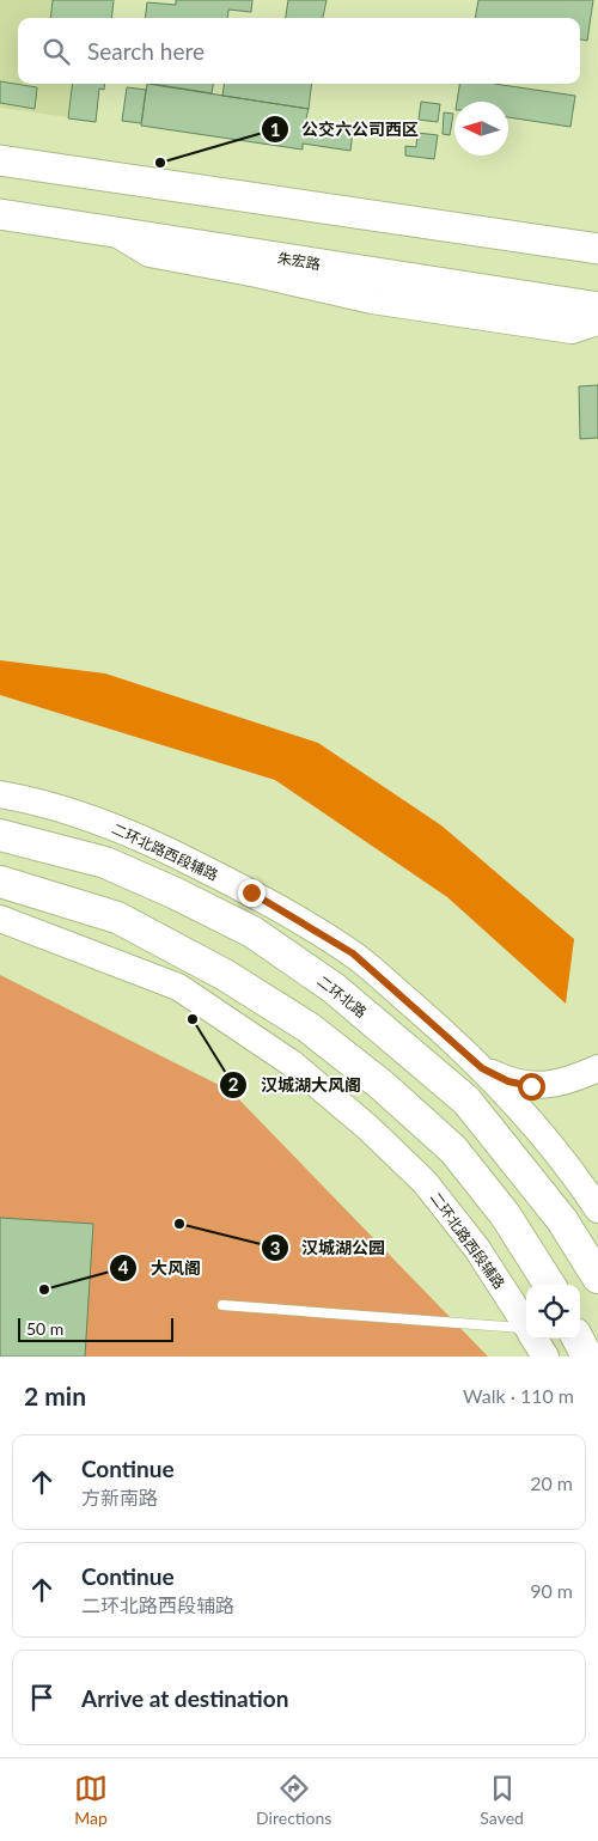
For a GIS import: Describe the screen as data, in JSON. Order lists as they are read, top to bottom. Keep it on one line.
{"streets":{"highway":["二环北路"],"main road":["朱宏路","二环北路西段辅路"]},"places":["公交六公司西区","汉城湖大风阁","汉城湖公园","大风阁"],"scale_bar":"50 m","north":"left","page":{"search":"Search here","scale":"50 m","heading":["2 min","Walk · 110 m"],"list":[["Continue","方新南路","20 m"],["Continue","二环北路西段辅路","90 m"],"Arrive at destination"],"nav":["Map","Directions","Saved"]}}
